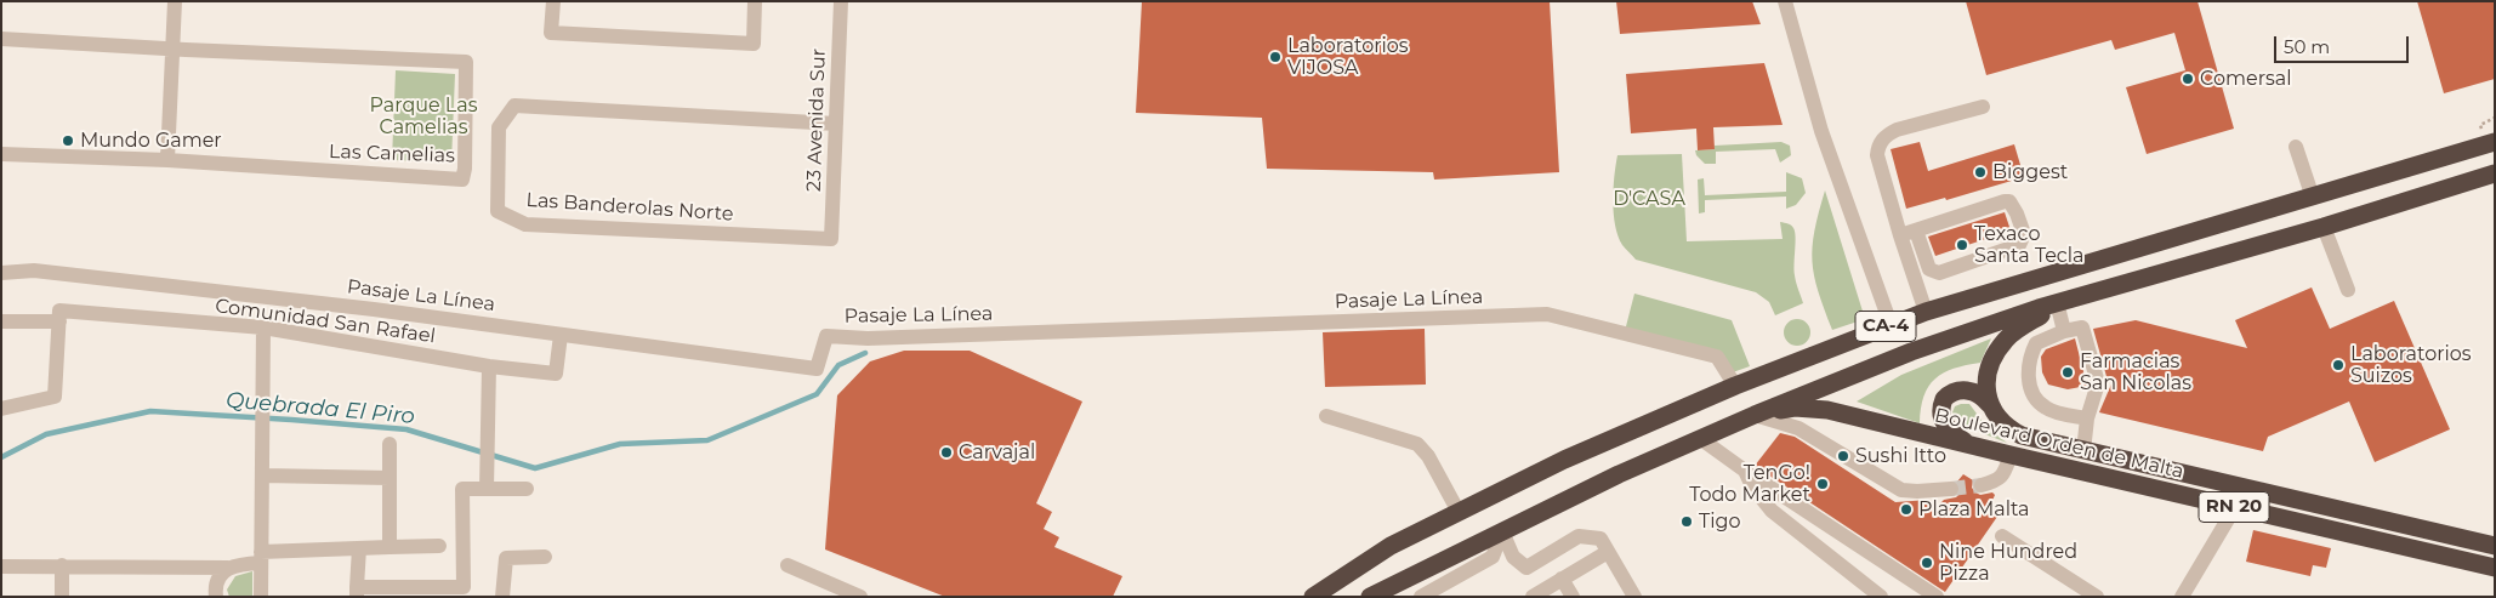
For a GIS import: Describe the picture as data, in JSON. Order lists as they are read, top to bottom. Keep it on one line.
{"streets":{"highway":["CA-4","Boulevard Orden de Malta","RN 20"],"street":["23 Avenida Sur","Las Camelias","Las Banderolas Norte","Pasaje La Línea","Comunidad San Rafael"]},"crossings":[["23 Avenida Sur","Las Banderolas Norte"],["Pasaje La Línea","Comunidad San Rafael"],["Pasaje La Línea","CA-4"],["CA-4","Boulevard Orden de Malta"]],"water":["Quebrada El Piro"],"parks":["Parque Las Camelias","D'CASA"],"places":["Laboratorios VIJOSA","Comersal","Mundo Gamer","Biggest","Texaco Santa Tecla","Laboratorios Suizos","Farmacias San Nicolas","Carvajal","Sushi Itto","TenGo! Todo Market","Plaza Malta","Tigo","Nine Hundred Pizza"],"scale_bar":"50 m"}
